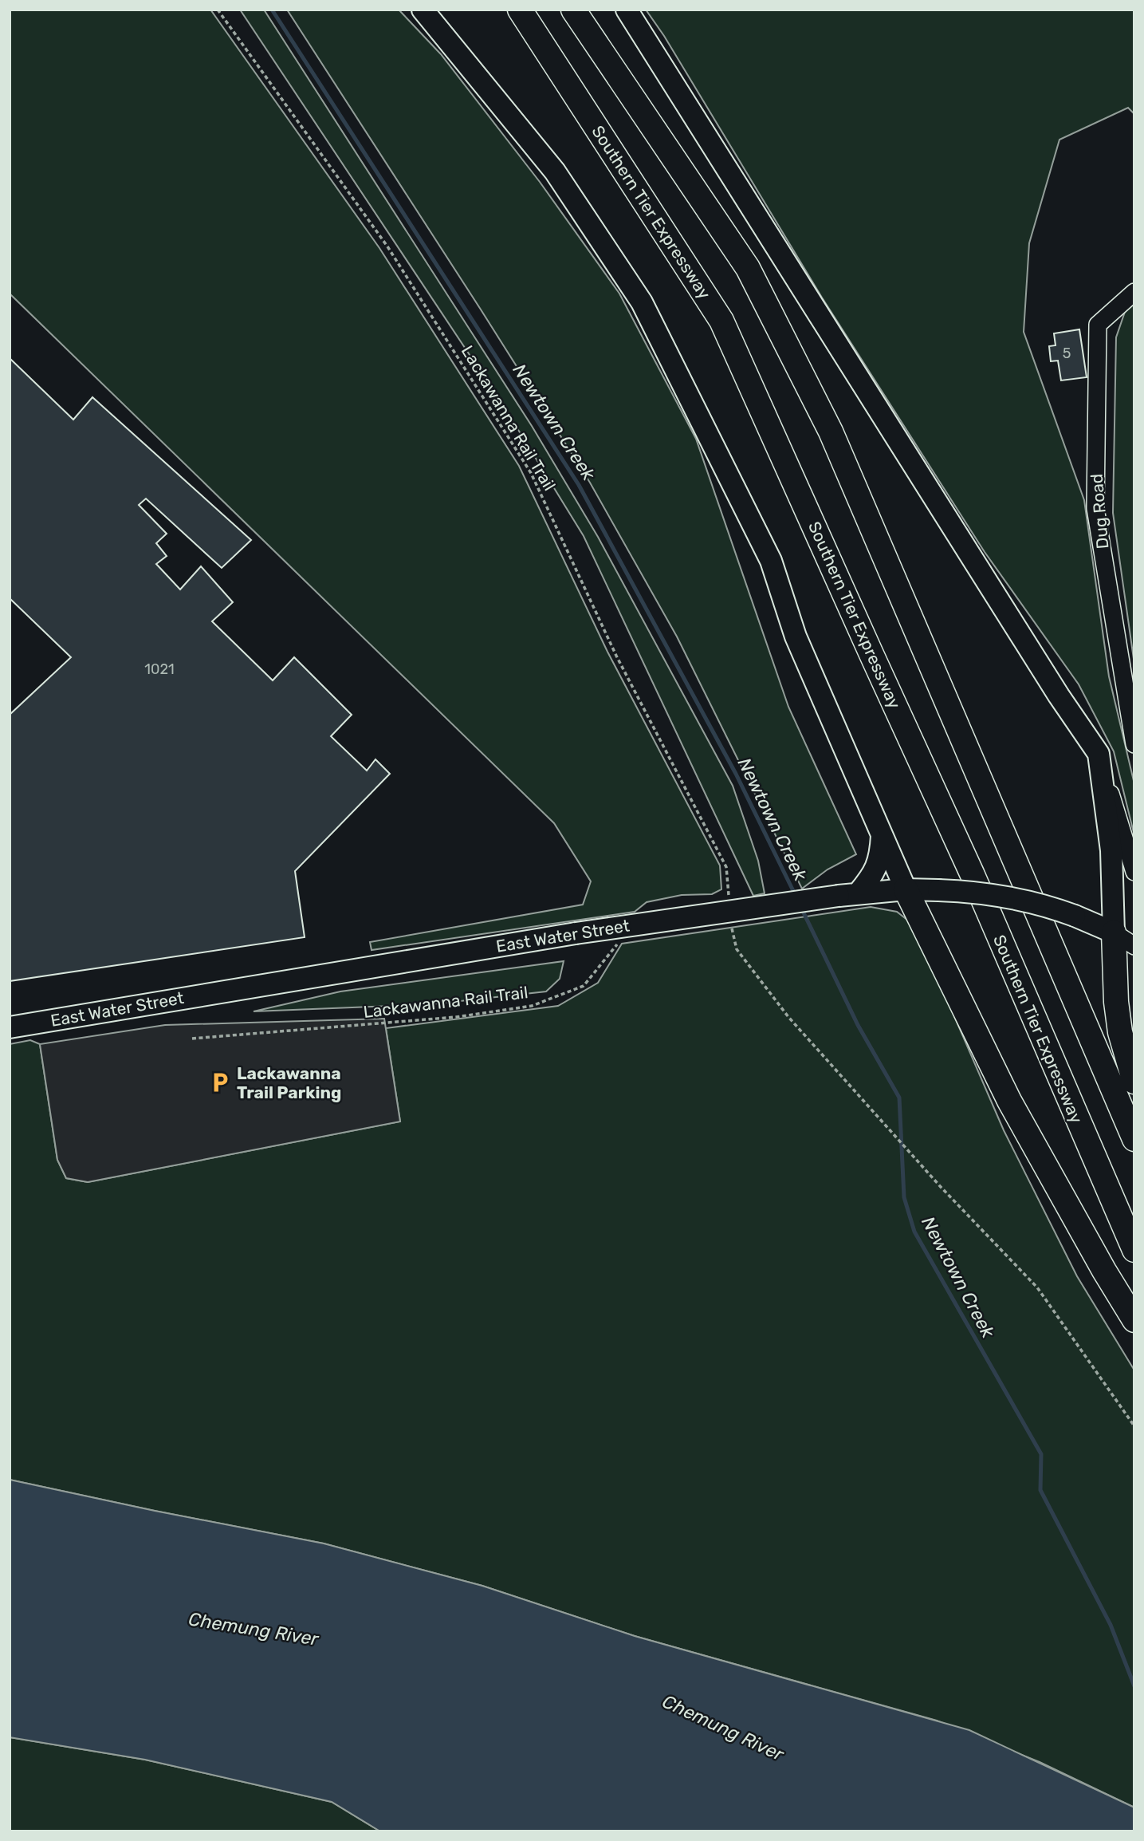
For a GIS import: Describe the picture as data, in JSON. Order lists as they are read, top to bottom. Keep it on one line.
{"streets":{"highway":["Southern Tier Expressway"],"main road":["East Water Street"],"street":["Dug Road"],"path":["Lackawanna Rail Trail"]},"water":["Newtown Creek","Chemung River"],"places":{"parking":["Lackawanna Trail Parking"]},"house_numbers":["5","1021"]}
